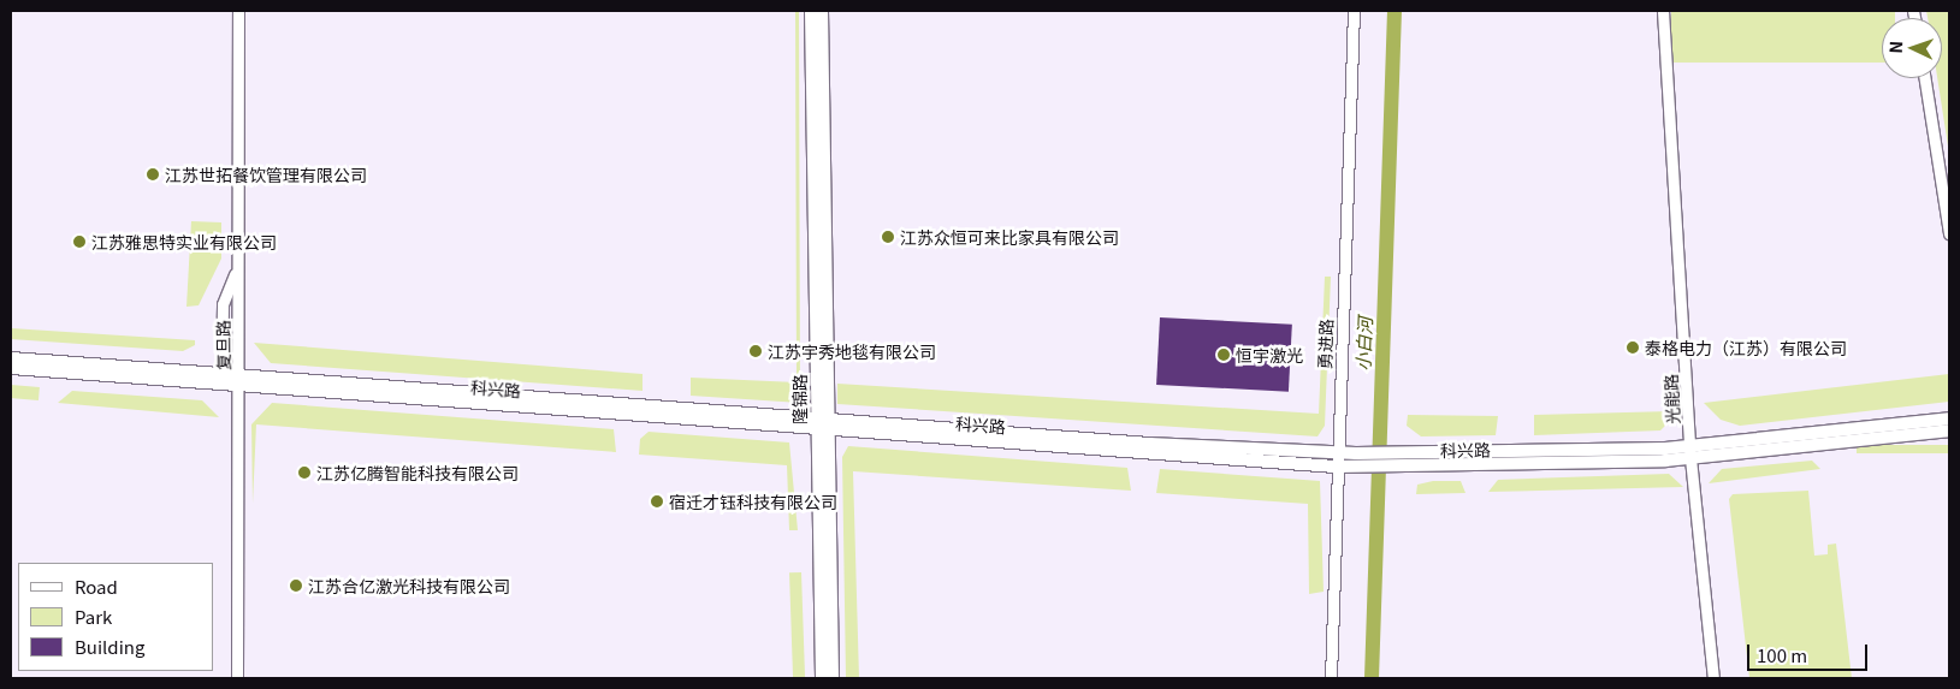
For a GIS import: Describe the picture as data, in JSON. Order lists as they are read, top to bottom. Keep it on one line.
{"streets":{"main road":["科兴路","隆锦路"],"street":["勇进路","复旦路","光能路"]},"crossings":[["勇进路","科兴路"],["复旦路","科兴路"],["科兴路","隆锦路"],["科兴路","光能路"]],"water":["小白河"],"places":["江苏世拓餐饮管理有限公司","江苏众恒可来比家具有限公司","江苏雅思特实业有限公司","泰格电力（江苏）有限公司","江苏宇秀地毯有限公司","恒宇激光","江苏亿腾智能科技有限公司","宿迁才钰科技有限公司","江苏合亿激光科技有限公司"],"legend":["Road","Park","Building"],"scale_bar":"100 m","north":"left"}
